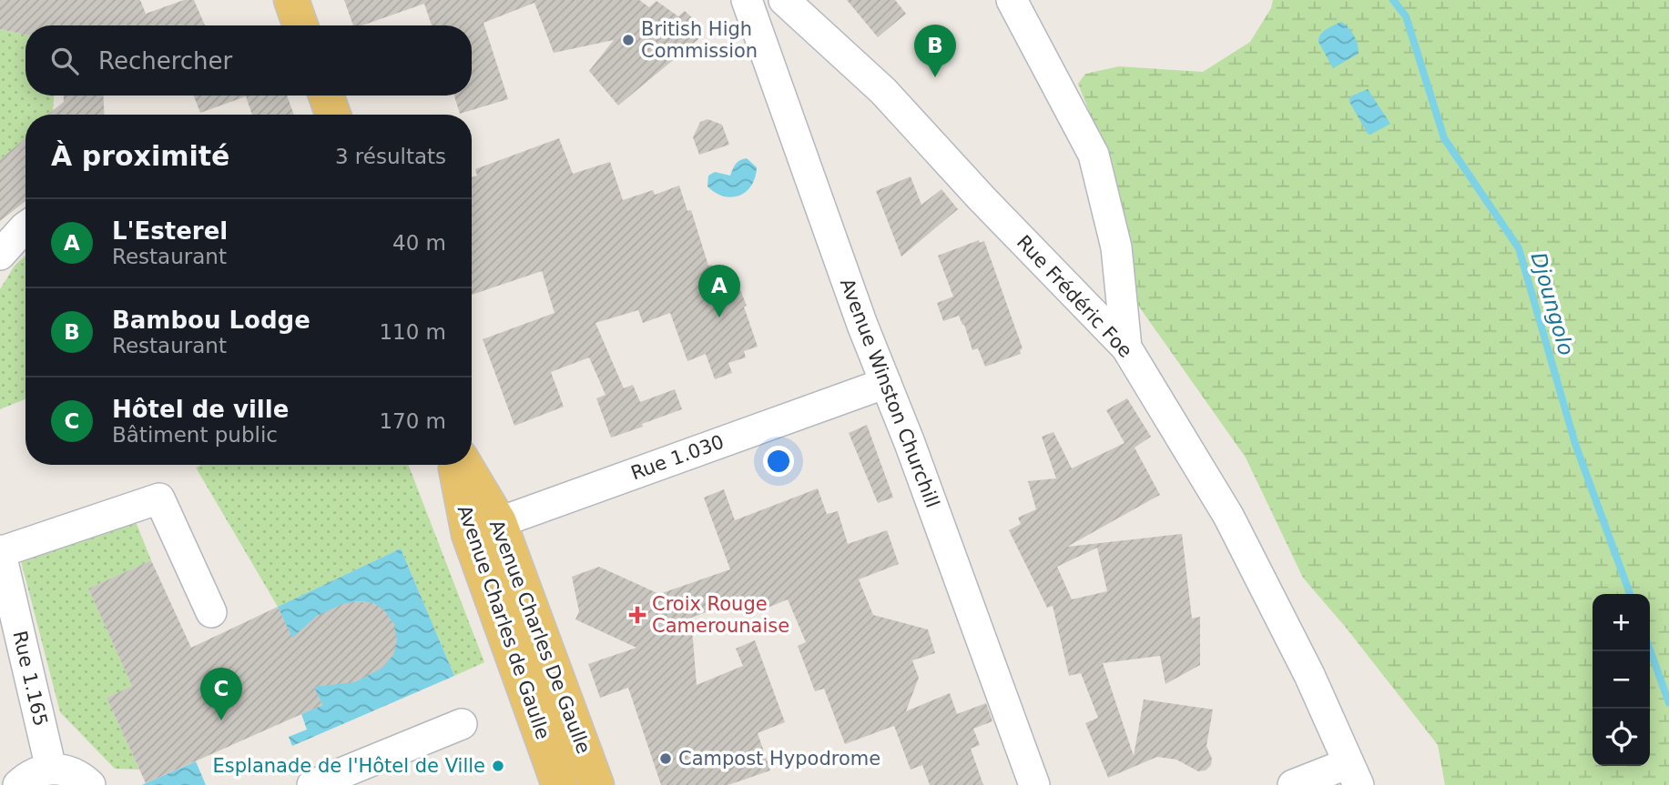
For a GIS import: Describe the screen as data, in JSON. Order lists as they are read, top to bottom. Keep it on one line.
{"streets":{"main road":["Avenue Charles de Gaulle","Avenue Charles De Gaulle"],"street":["Rue Frédéric Foe","Avenue Winston Churchill","Rue 1.030","Rue 1.165"]},"crossings":[["Avenue Winston Churchill","Rue 1.030"],["Rue 1.030","Avenue Charles de Gaulle"],["Rue 1.030","Avenue Charles De Gaulle"],["Avenue Charles de Gaulle","Avenue Charles De Gaulle"]],"water":["Djoungolo"],"places":{"other":["British High Commission","Campost Hypodrome","Esplanade de l'Hôtel de Ville"],"health":["Croix Rouge Camerounaise"]},"page":{"pins":["B","A","C"],"search":"Rechercher","heading":["À proximité","3 résultats"],"list":[{"mark":"A","name":"L'Esterel","note":"Restaurant","value":"40 m"},{"mark":"B","name":"Bambou Lodge","note":"Restaurant","value":"110 m"},{"mark":"C","name":"Hôtel de ville","note":"Bâtiment public","value":"170 m"}],"map_buttons":["+","−"]}}
